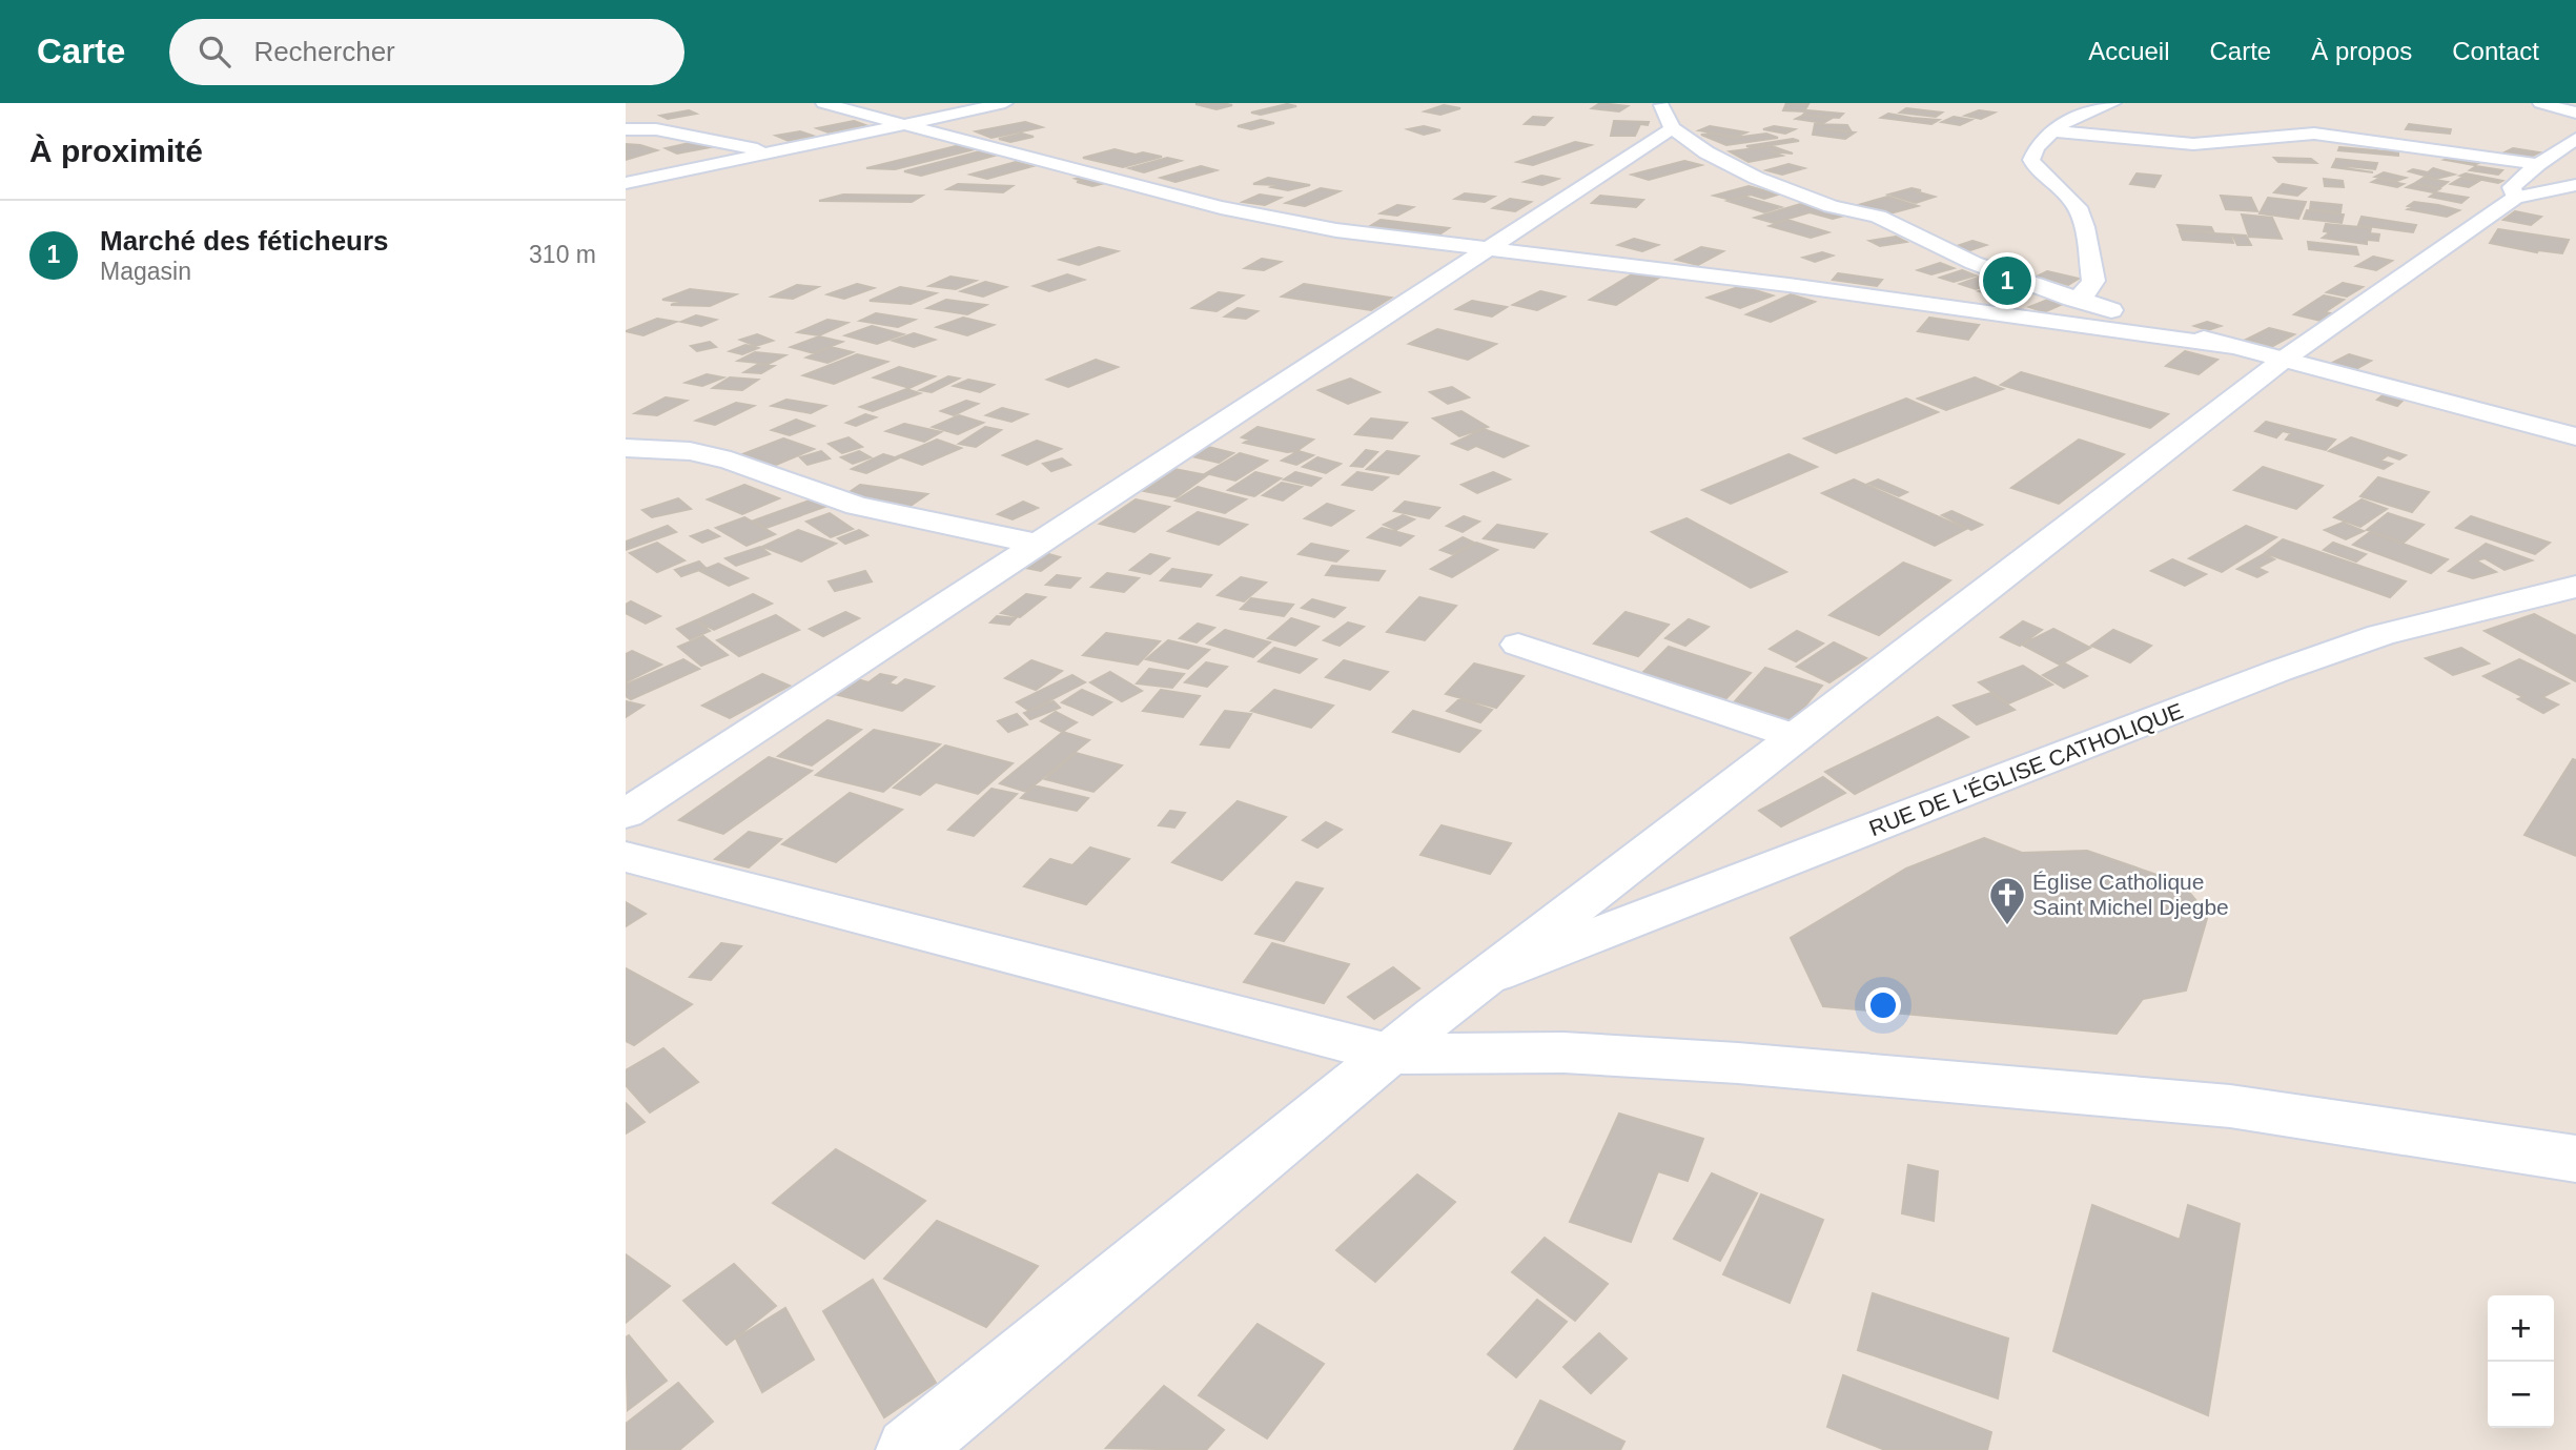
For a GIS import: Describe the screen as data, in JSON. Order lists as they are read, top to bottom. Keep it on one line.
{"streets":{"street":["RUE DE L'ÉGLISE CATHOLIQUE"]},"places":{"church":["Église Catholique Saint Michel Djegbe"]},"page":{"header":"Carte","search":"Rechercher","nav":["Accueil","Carte","À propos","Contact"],"heading":"À proximité","list":[{"mark":"1","name":"Marché des féticheurs","note":"Magasin","value":"310 m"}],"pins":"1","map_buttons":["+","−"]}}
